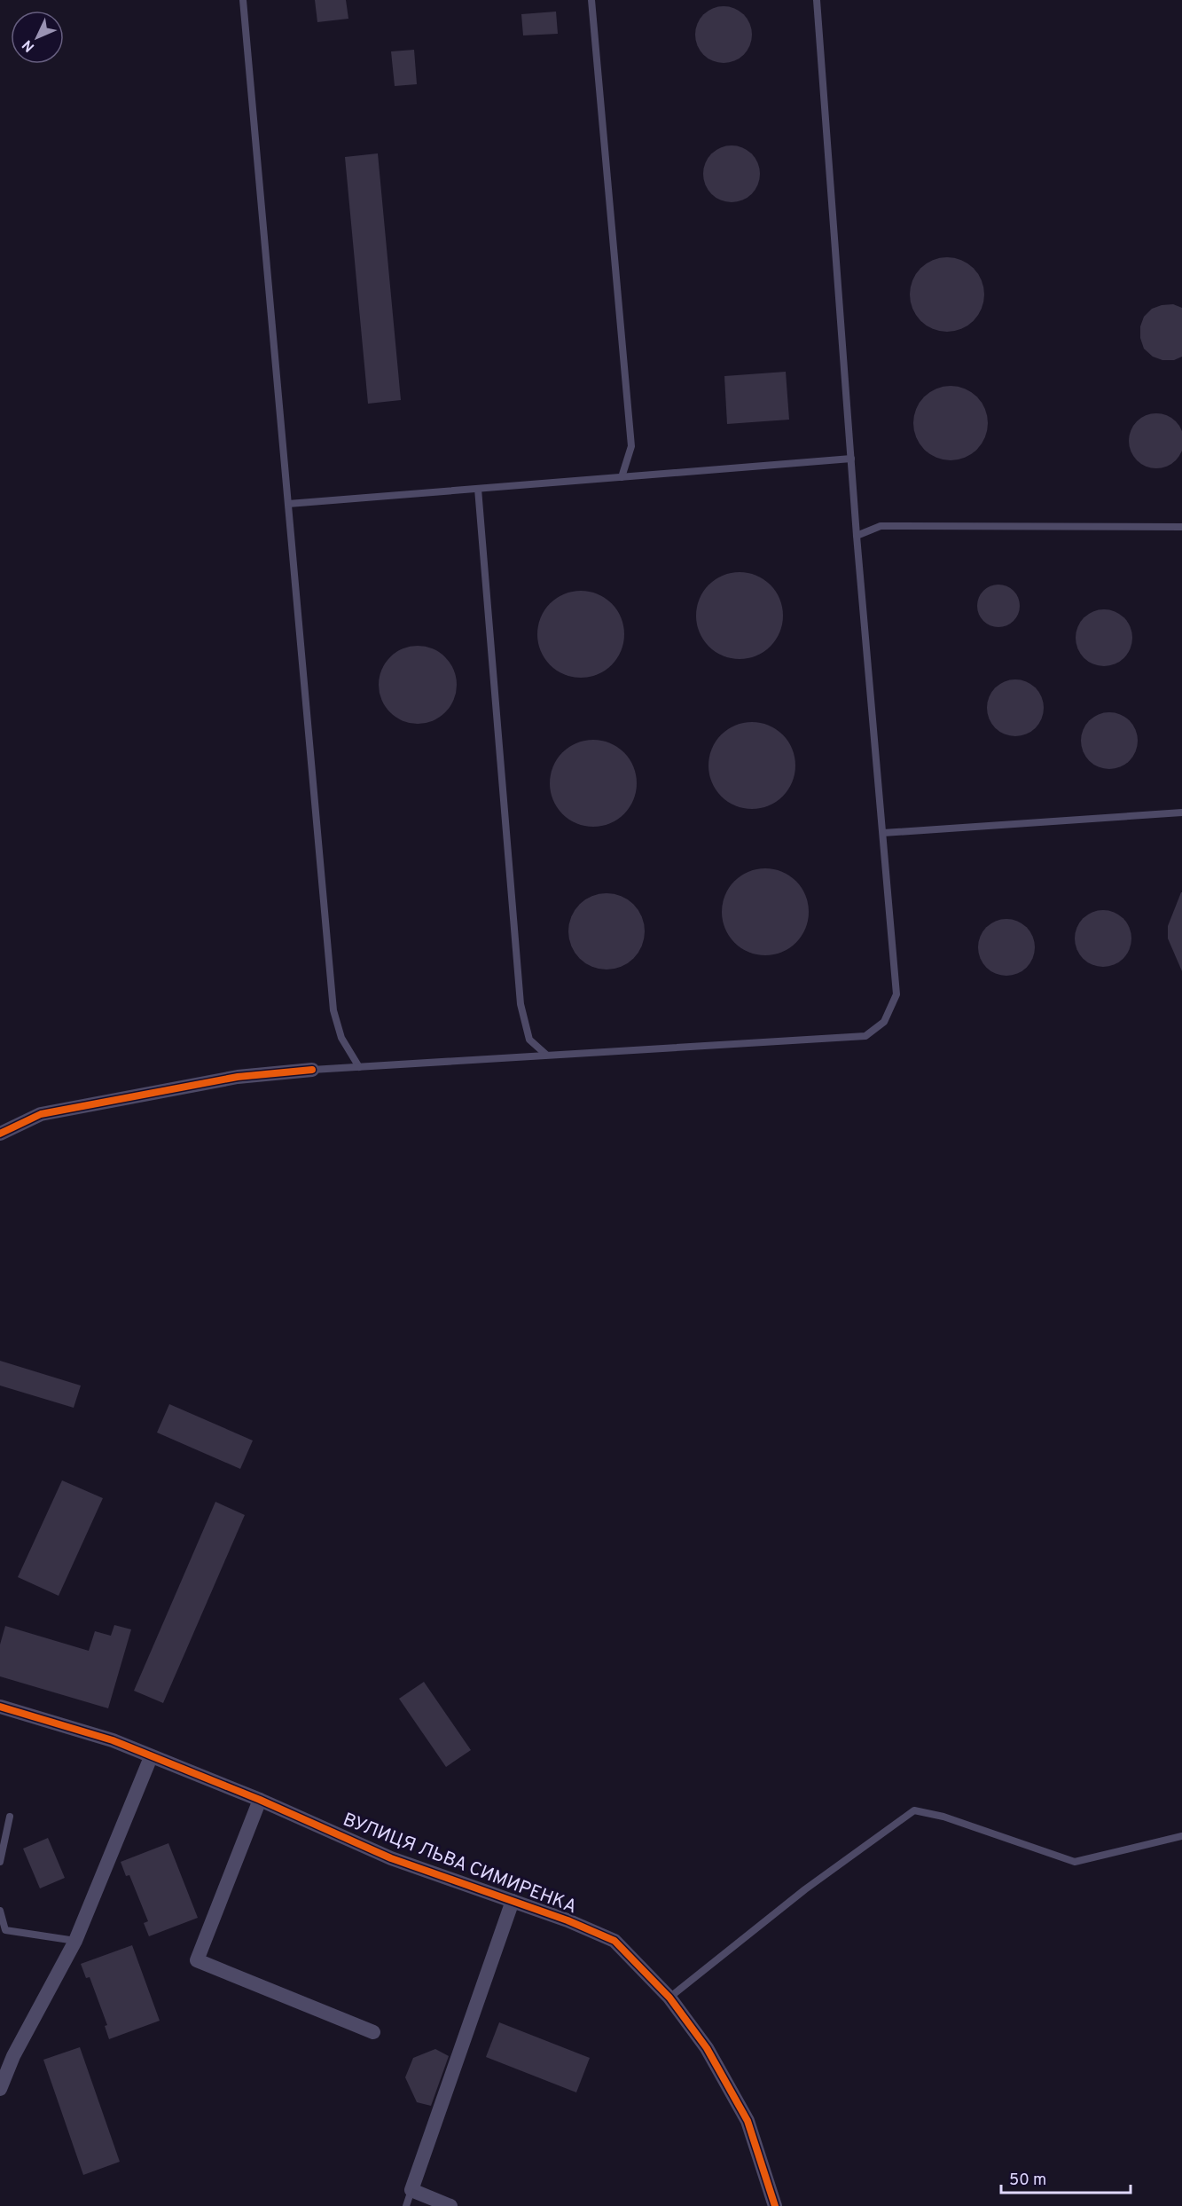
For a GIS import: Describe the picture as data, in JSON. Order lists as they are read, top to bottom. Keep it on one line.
{"streets":{"street":["ВУЛИЦЯ ЛЬВА СИМИРЕНКА"]},"scale_bar":"50 m","north":"bottom left"}
